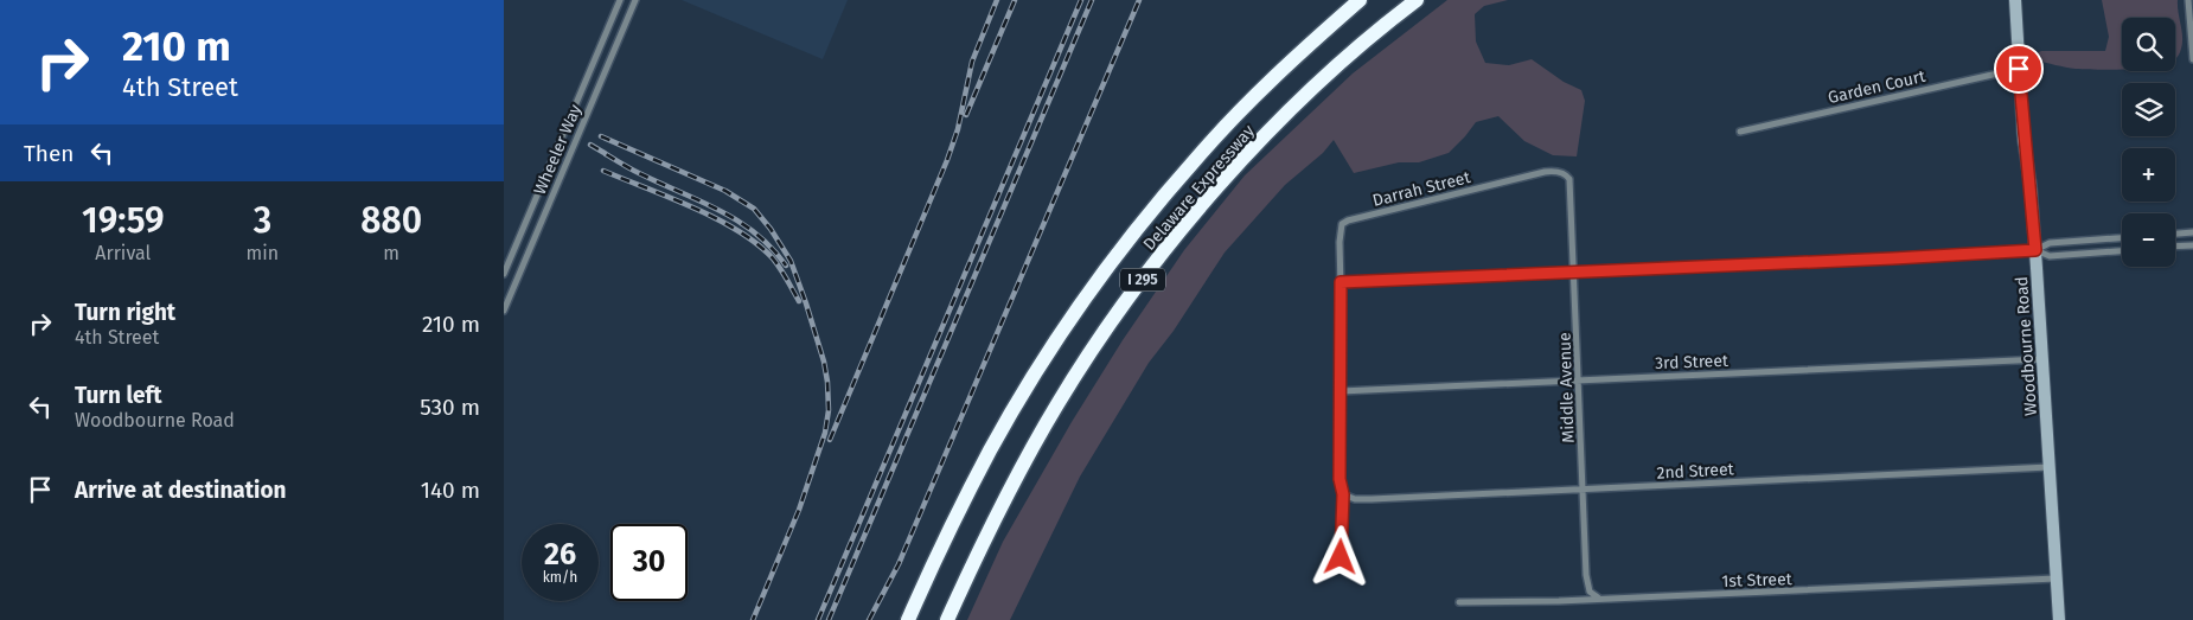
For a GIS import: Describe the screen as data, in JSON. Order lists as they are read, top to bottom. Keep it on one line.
{"streets":{"highway":["Delaware Expressway","I 295"],"main road":["Woodbourne Road"],"street":["Garden Court","Wheeler Way","Darrah Street","3rd Street","Middle Avenue","2nd Street","1st Street"]},"crossings":[["Garden Court","Woodbourne Road"],["Darrah Street","Middle Avenue"],["Woodbourne Road","3rd Street"],["Woodbourne Road","2nd Street"],["Woodbourne Road","1st Street"],["3rd Street","Middle Avenue"],["Middle Avenue","2nd Street"],["Middle Avenue","1st Street"]],"page":{"turn":["210 m","4th Street"],"map_buttons":["+","−"],"then":"Then","eta":["19:59","Arrival","3","min","880","m"],"list":[{"name":"Turn right","note":"4th Street","value":"210 m"},{"name":"Turn left","note":"Woodbourne Road","value":"530 m"},{"name":"Arrive at destination","value":"140 m"}],"speed":"26 km/h","limit":"30"}}
